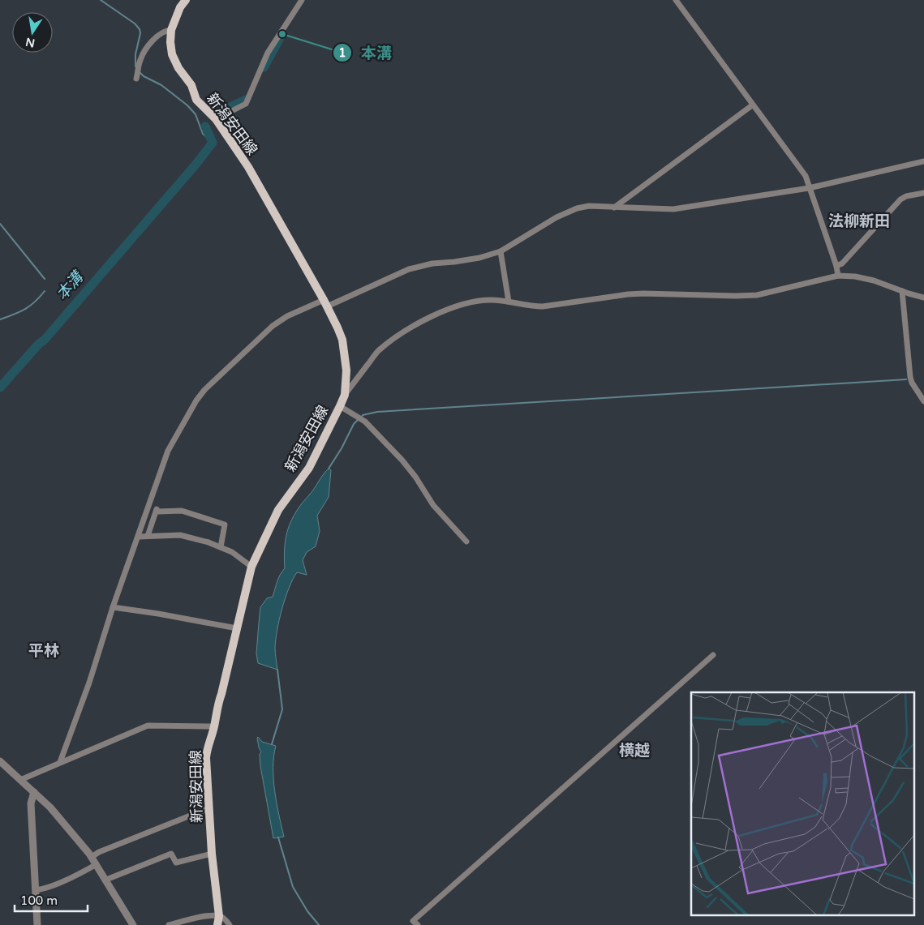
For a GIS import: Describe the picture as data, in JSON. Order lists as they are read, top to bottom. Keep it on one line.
{"streets":{"main road":["新潟安田線"]},"districts":["法柳新田","平林","横越"],"water":["本溝"],"places":["本溝"],"scale_bar":"100 m","north":"bottom"}
